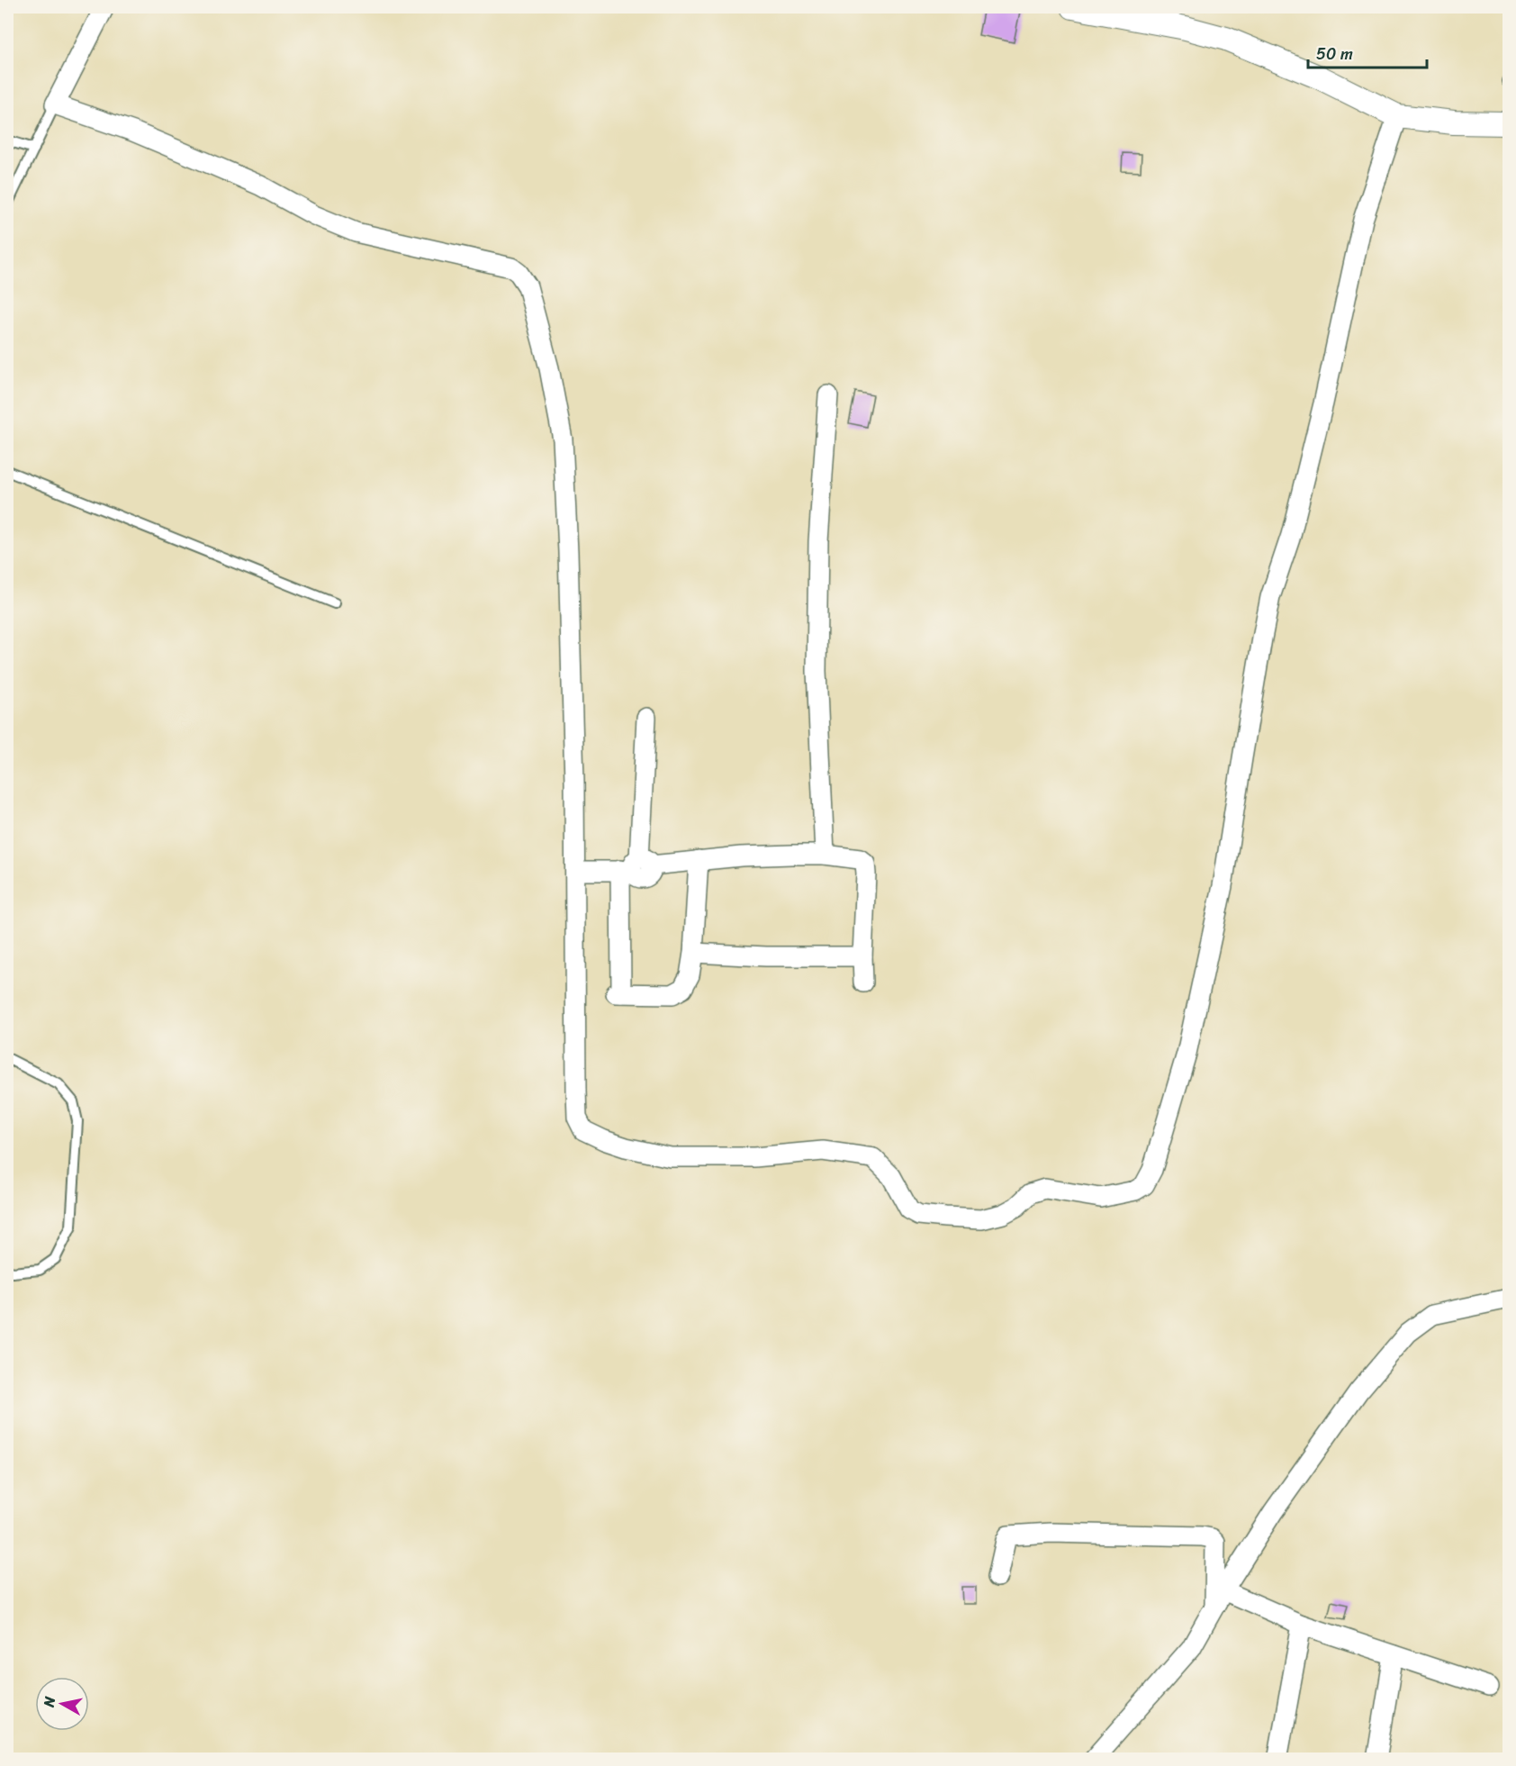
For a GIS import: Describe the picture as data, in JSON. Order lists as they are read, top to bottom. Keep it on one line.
{"scale_bar":"50 m","north":"left"}
